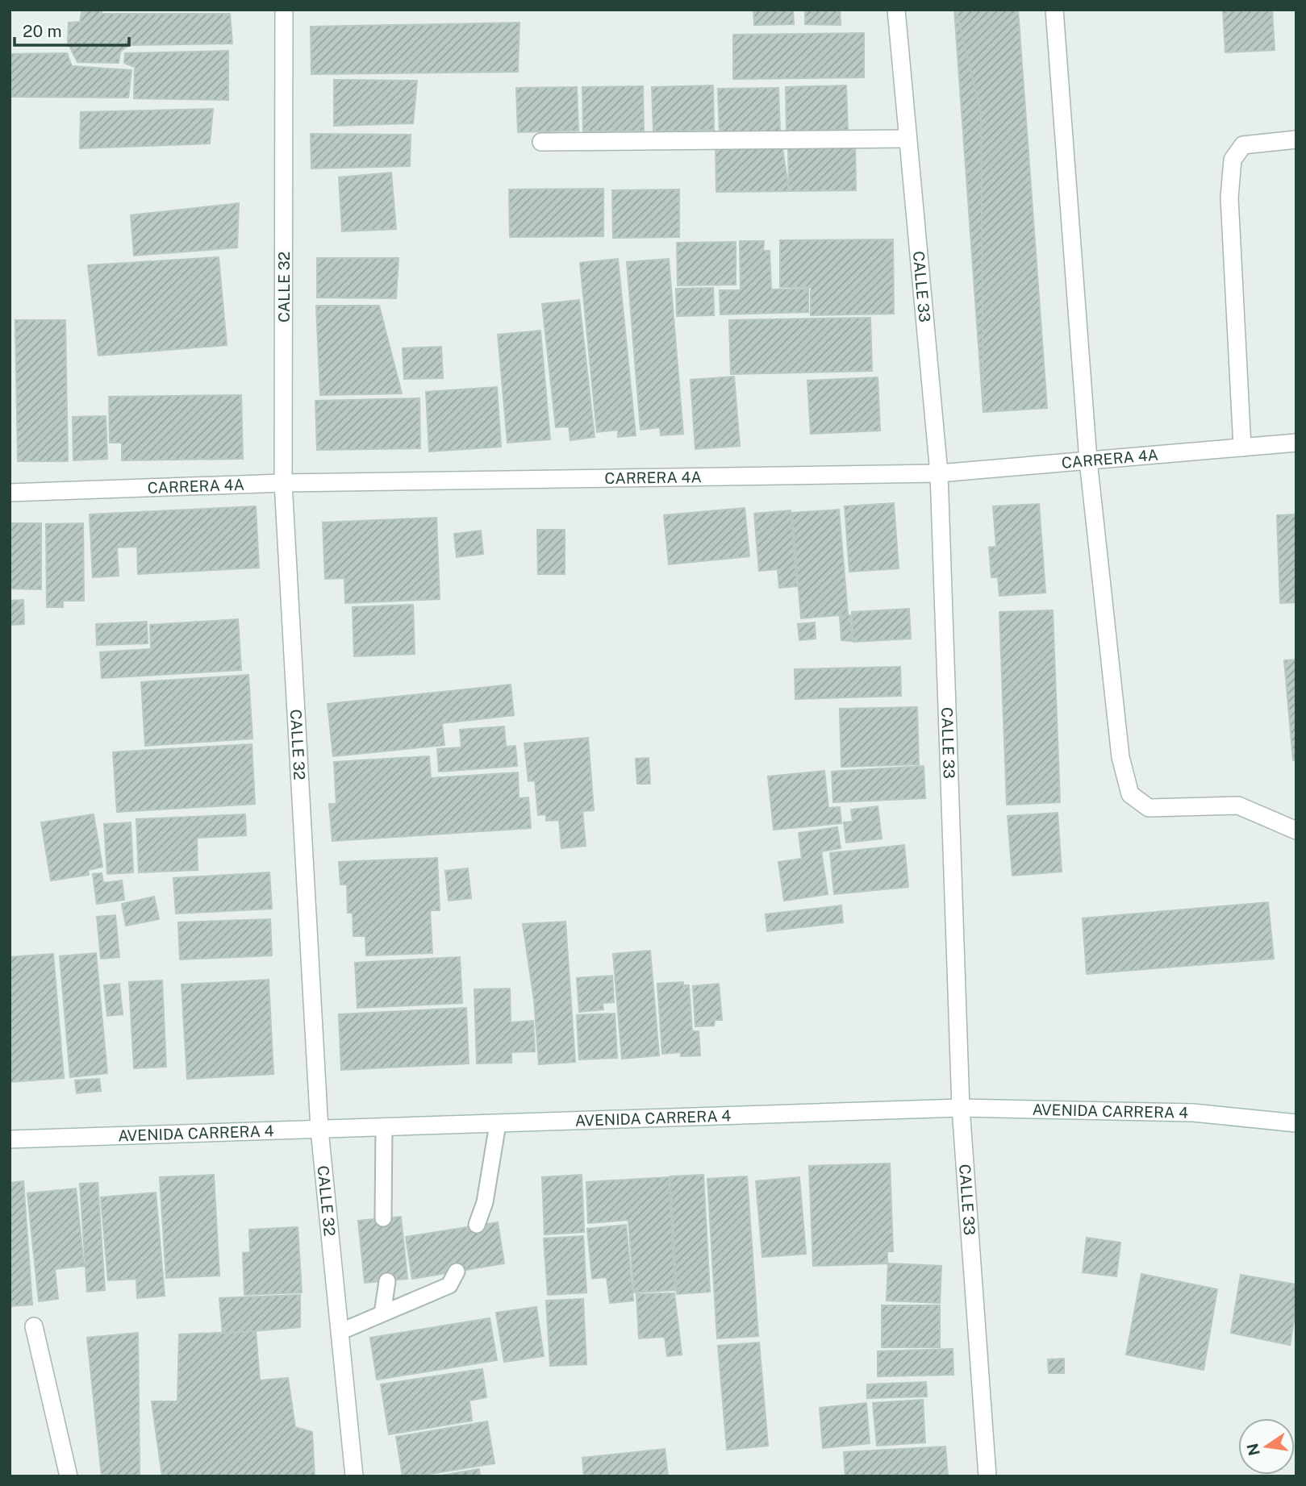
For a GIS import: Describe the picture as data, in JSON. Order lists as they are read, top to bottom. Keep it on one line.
{"streets":{"street":["CALLE 33","CALLE 32","CARRERA 4A","AVENIDA CARRERA 4"]},"crossings":[["CALLE 33","CARRERA 4A"],["CALLE 33","AVENIDA CARRERA 4"],["CALLE 32","CARRERA 4A"],["CALLE 32","AVENIDA CARRERA 4"]],"scale_bar":"20 m","north":"left"}
